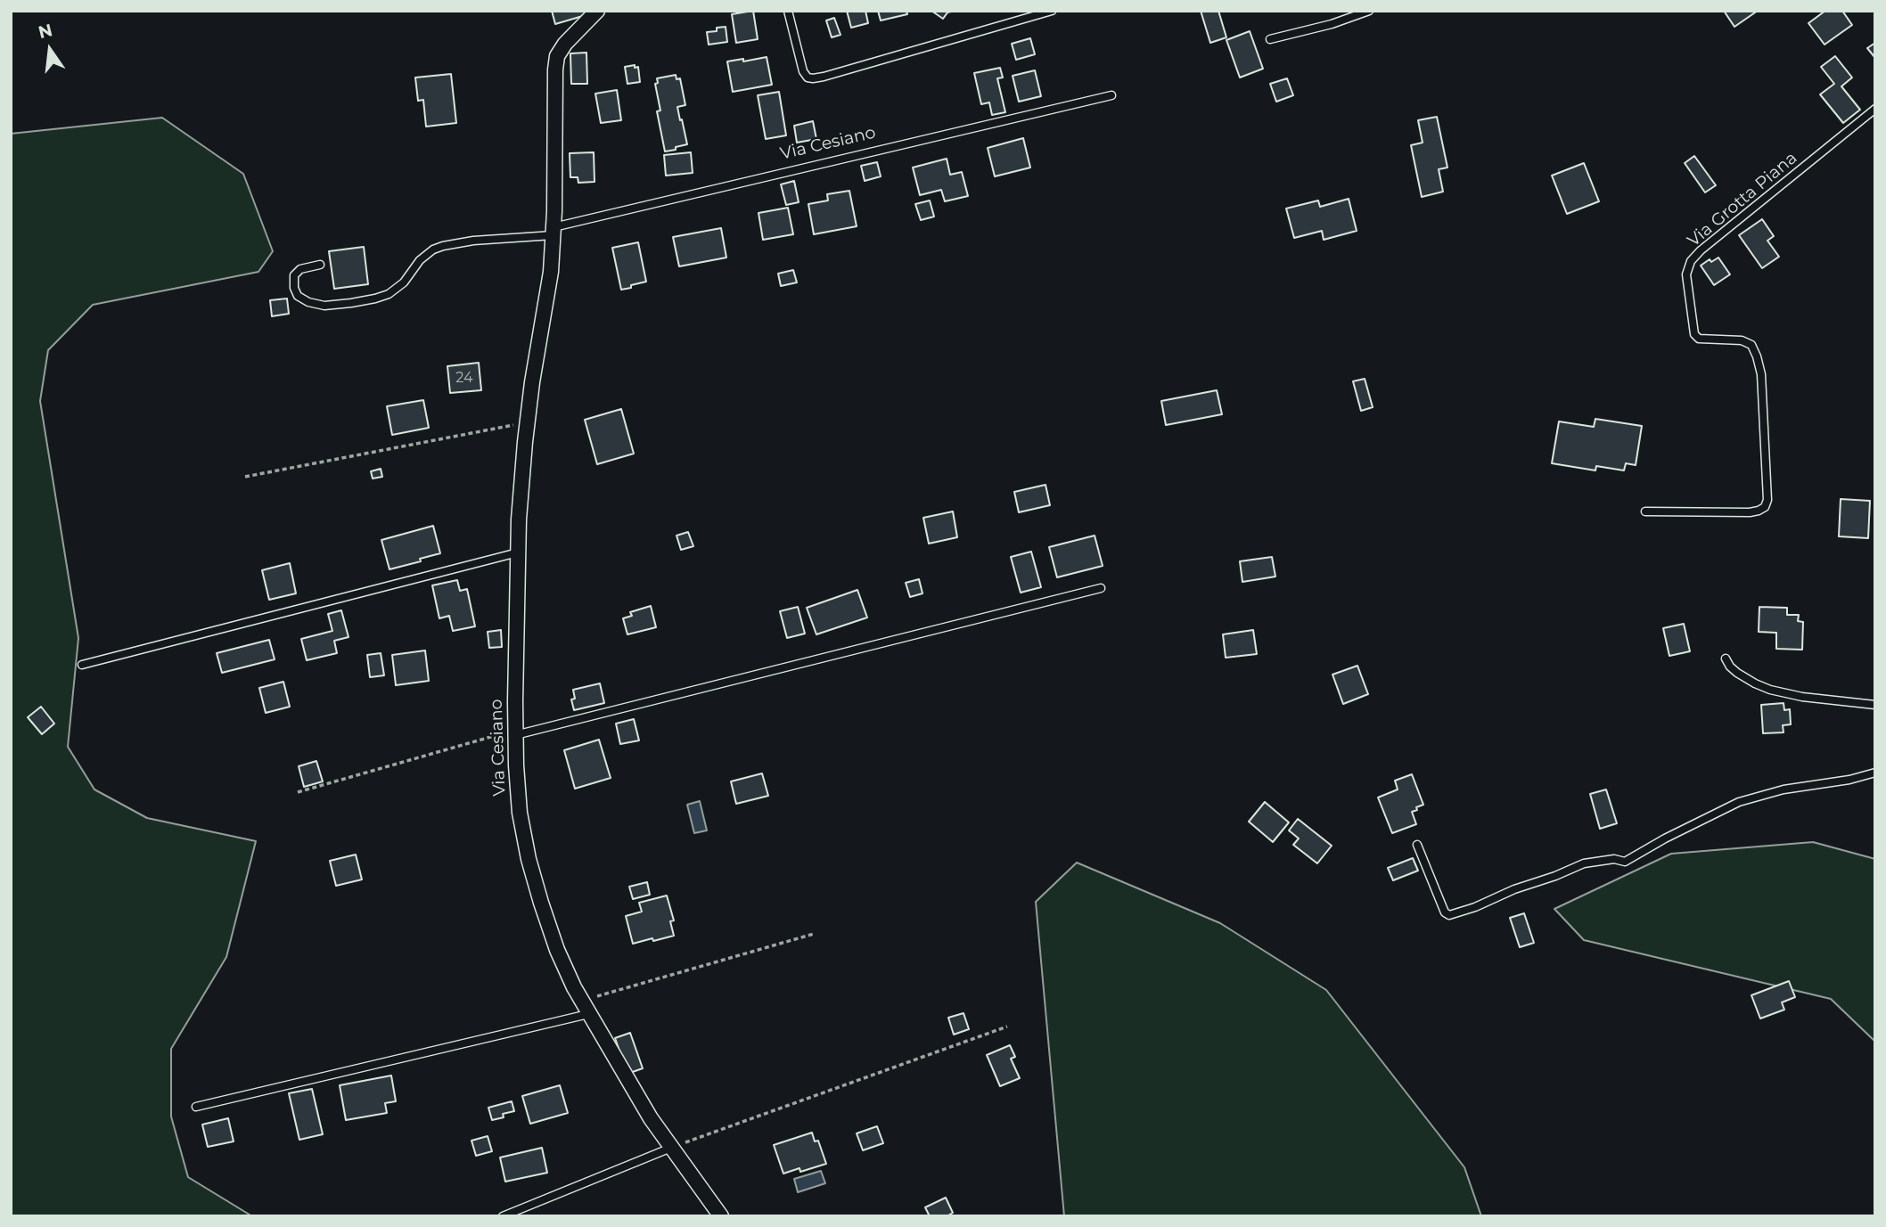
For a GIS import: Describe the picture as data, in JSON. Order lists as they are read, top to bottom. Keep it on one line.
{"streets":{"street":["Via Cesiano"],"lane":["Via Grotta Piana"]},"house_numbers":["24"],"north":"top"}
